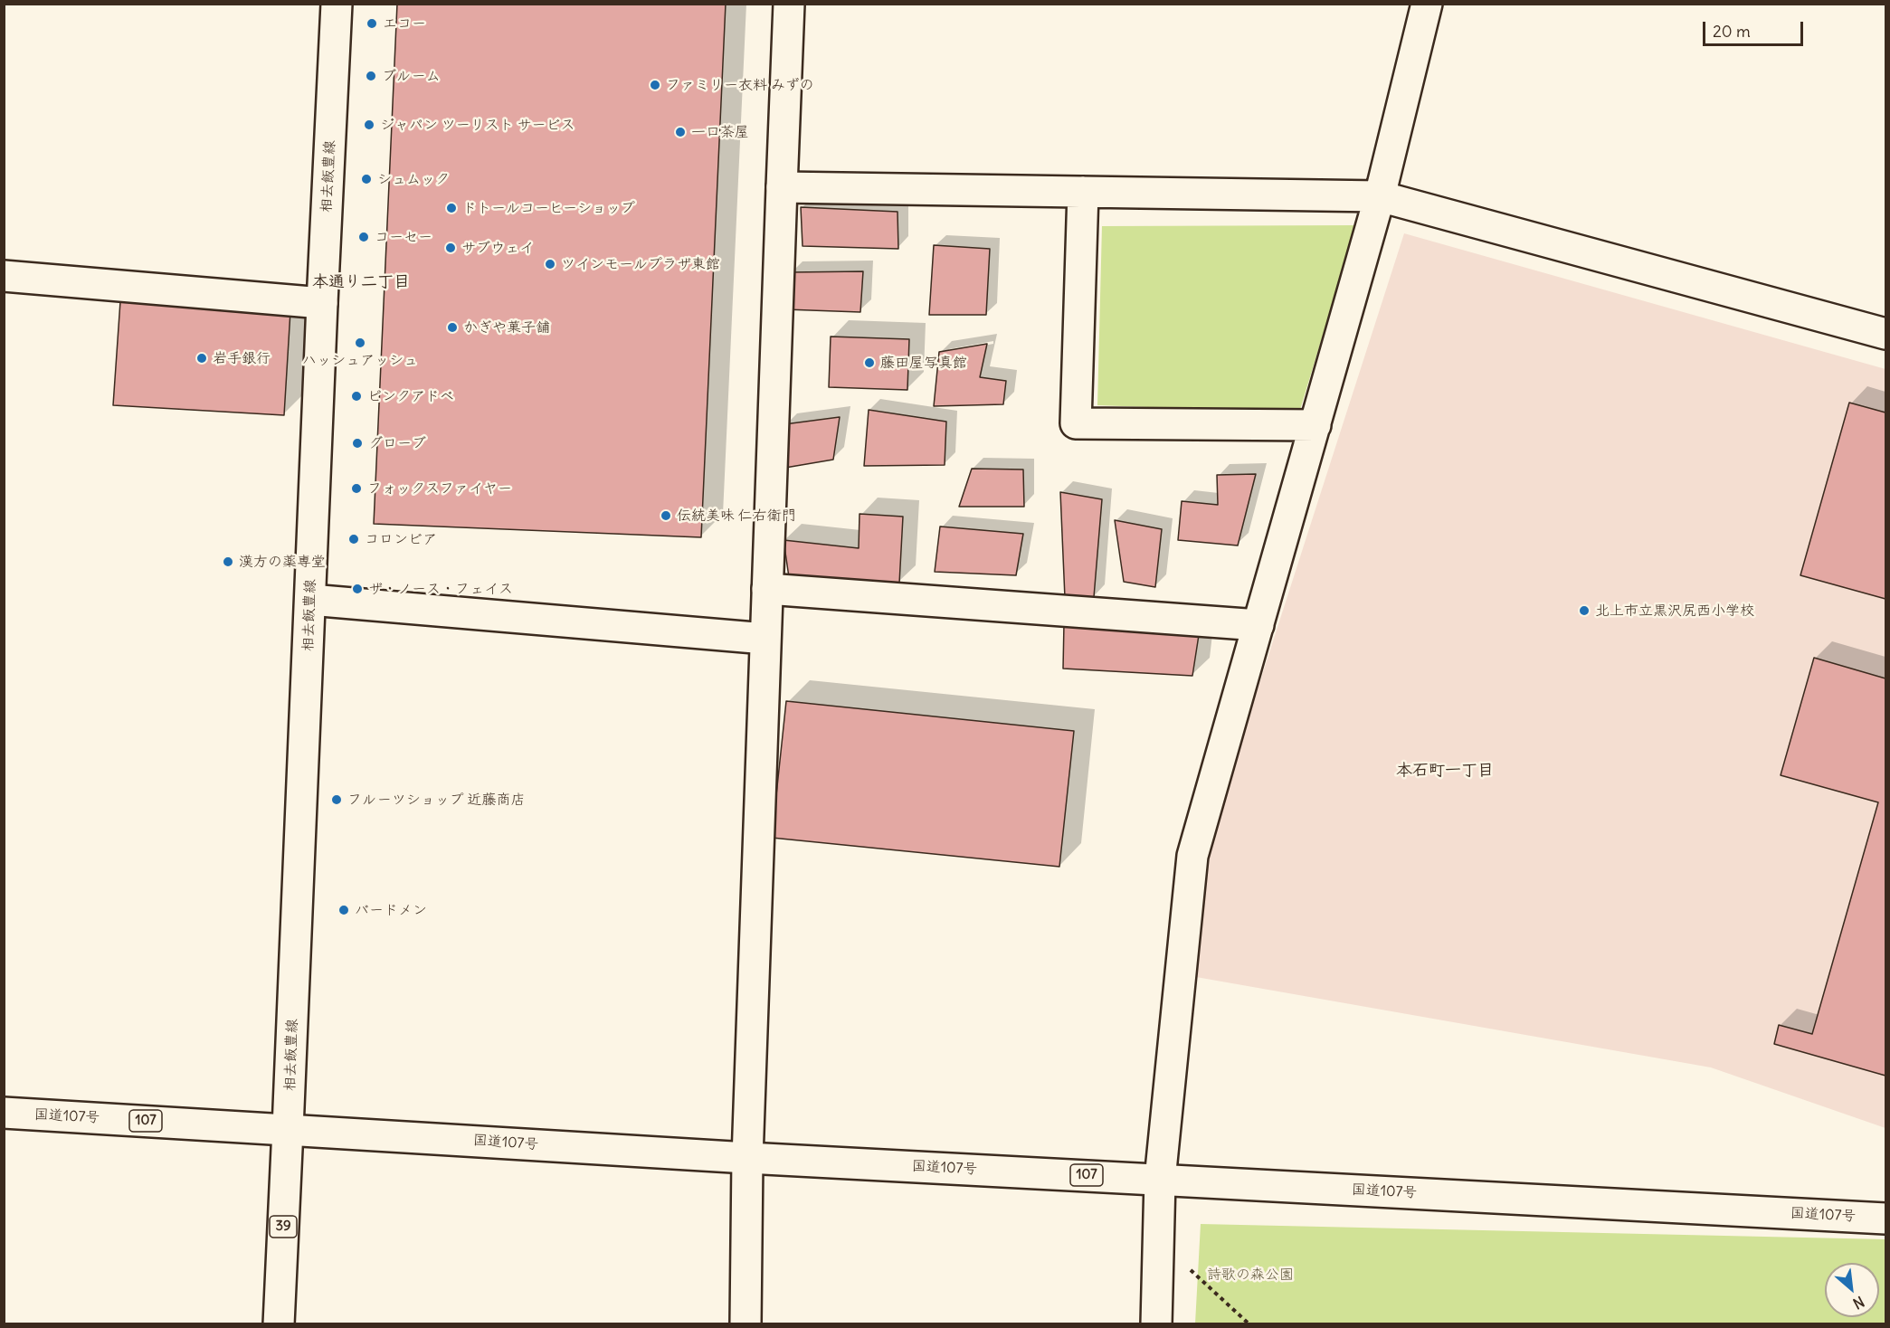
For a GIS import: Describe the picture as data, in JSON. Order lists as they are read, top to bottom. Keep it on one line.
{"streets":{"main road":["相去飯豊線","国道107号","107","39"]},"crossings":[["相去飯豊線","国道107号"],["相去飯豊線","39"],["国道107号","39"]],"districts":["本通り二丁目","本石町一丁目"],"parks":["詩歌の森公園"],"places":["エコー","ブルーム","ファミリー衣料 みずの","ジャパン ツーリスト サービス","一口茶屋","シュムック","ドトールコーヒーショップ","コーセー","サブウェイ","ツインモールプラザ東館","かぎや菓子舗","ハッシュアッシュ","岩手銀行","藤田屋写真館","ピンクアドベ","グローブ","フォックスファイヤー","伝統美味 仁右衛門","コロンビア","漢方の薬専堂","ザ・ノース・フェイス","北上市立黒沢尻西小学校","フルーツショップ 近藤商店","バードメン"],"scale_bar":"20 m","north":"bottom right"}
